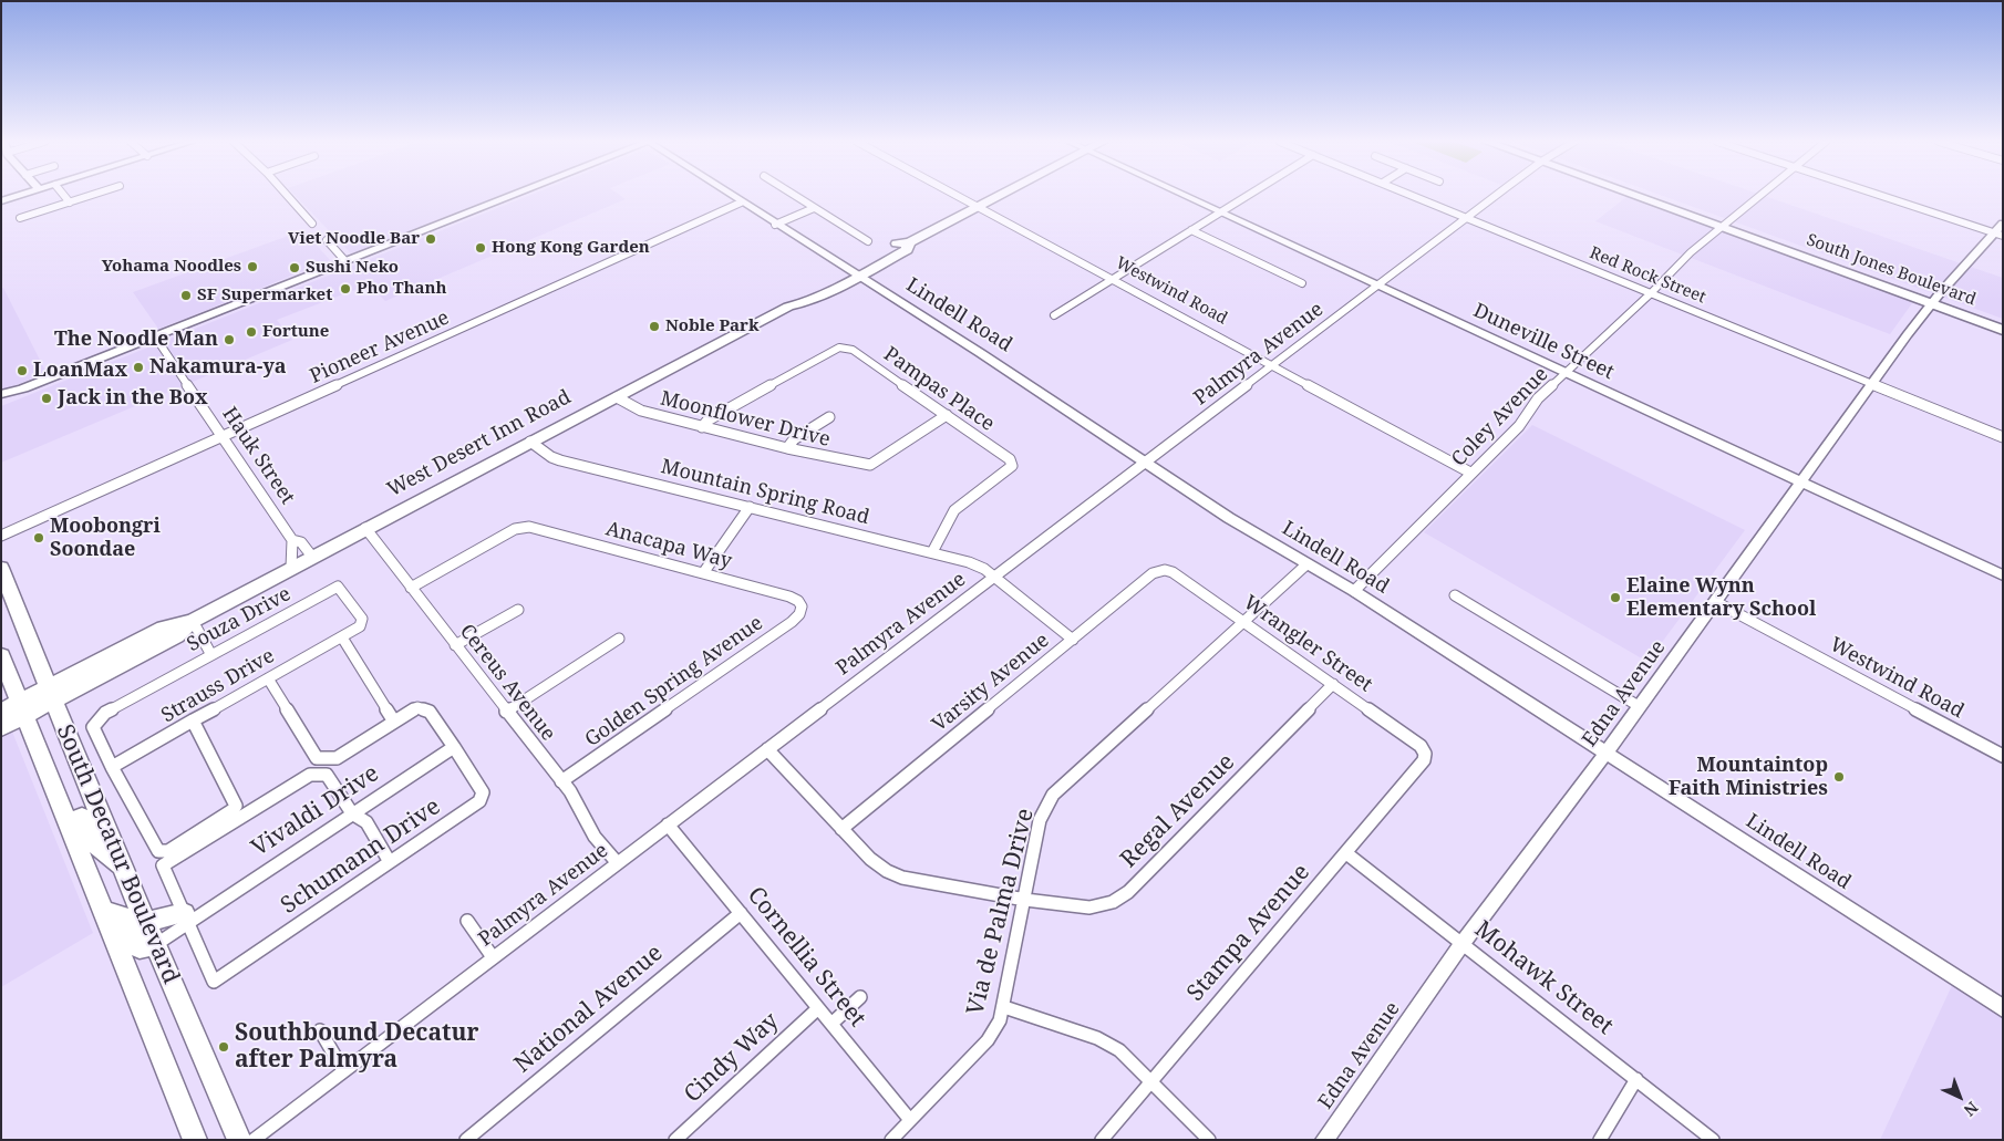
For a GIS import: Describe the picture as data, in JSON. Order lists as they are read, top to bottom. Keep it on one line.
{"streets":{"main road":["South Jones Boulevard","West Desert Inn Road","South Decatur Boulevard"],"street":["Red Rock Street","Westwind Road","Lindell Road","Duneville Street","Pioneer Avenue","Palmyra Avenue","Pampas Place","Coley Avenue","Moonflower Drive","Hauk Street","Mountain Spring Road","Anacapa Way","Souza Drive","Wrangler Street","Golden Spring Avenue","Cereus Avenue","Varsity Avenue","Strauss Drive","Edna Avenue","Vivaldi Drive","Regal Avenue","Schumann Drive","Via de Palma Drive","Stampa Avenue","Cornellia Street","Mohawk Street","National Avenue","Cindy Way"]},"crossings":[["South Jones Boulevard","Coley Avenue"],["South Jones Boulevard","Edna Avenue"],["Red Rock Street","Palmyra Avenue"],["Red Rock Street","Coley Avenue"],["Red Rock Street","Edna Avenue"],["Westwind Road","Palmyra Avenue"],["Westwind Road","Coley Avenue"],["Westwind Road","West Desert Inn Road"],["Westwind Road","Edna Avenue"],["Lindell Road","Pioneer Avenue"],["Lindell Road","Palmyra Avenue"],["Lindell Road","Coley Avenue"],["Lindell Road","West Desert Inn Road"],["Lindell Road","Edna Avenue"],["Lindell Road","Via de Palma Drive"],["Duneville Street","Palmyra Avenue"],["Duneville Street","Coley Avenue"],["Duneville Street","Edna Avenue"],["Pioneer Avenue","Hauk Street"],["Palmyra Avenue","Mountain Spring Road"],["Palmyra Avenue","Cereus Avenue"],["Palmyra Avenue","Regal Avenue"],["Palmyra Avenue","Cornellia Street"],["Pampas Place","Moonflower Drive"],["Moonflower Drive","West Desert Inn Road"],["West Desert Inn Road","Hauk Street"],["West Desert Inn Road","Mountain Spring Road"],["West Desert Inn Road","Cereus Avenue"],["West Desert Inn Road","South Decatur Boulevard"],["Anacapa Way","Golden Spring Avenue"],["Anacapa Way","Cereus Avenue"],["Souza Drive","Strauss Drive"],["Wrangler Street","Varsity Avenue"],["Wrangler Street","Regal Avenue"],["Wrangler Street","Via de Palma Drive"],["Wrangler Street","Stampa Avenue"],["Golden Spring Avenue","Cereus Avenue"],["Varsity Avenue","Regal Avenue"],["Edna Avenue","Mohawk Street"],["Vivaldi Drive","South Decatur Boulevard"],["Vivaldi Drive","Schumann Drive"],["Regal Avenue","Via de Palma Drive"],["Via de Palma Drive","Cornellia Street"],["Stampa Avenue","Mohawk Street"],["Cornellia Street","National Avenue"],["Cornellia Street","Cindy Way"]],"places":["Viet Noodle Bar","Hong Kong Garden","Yohama Noodles","Sushi Neko","Pho Thanh","SF Supermarket","Noble Park","Fortune","The Noodle Man","Nakamura-ya","LoanMax","Jack in the Box","Moobongri Soondae","Elaine Wynn Elementary School","Mountaintop Faith Ministries","Southbound Decatur after Palmyra"],"north":"bottom right"}
